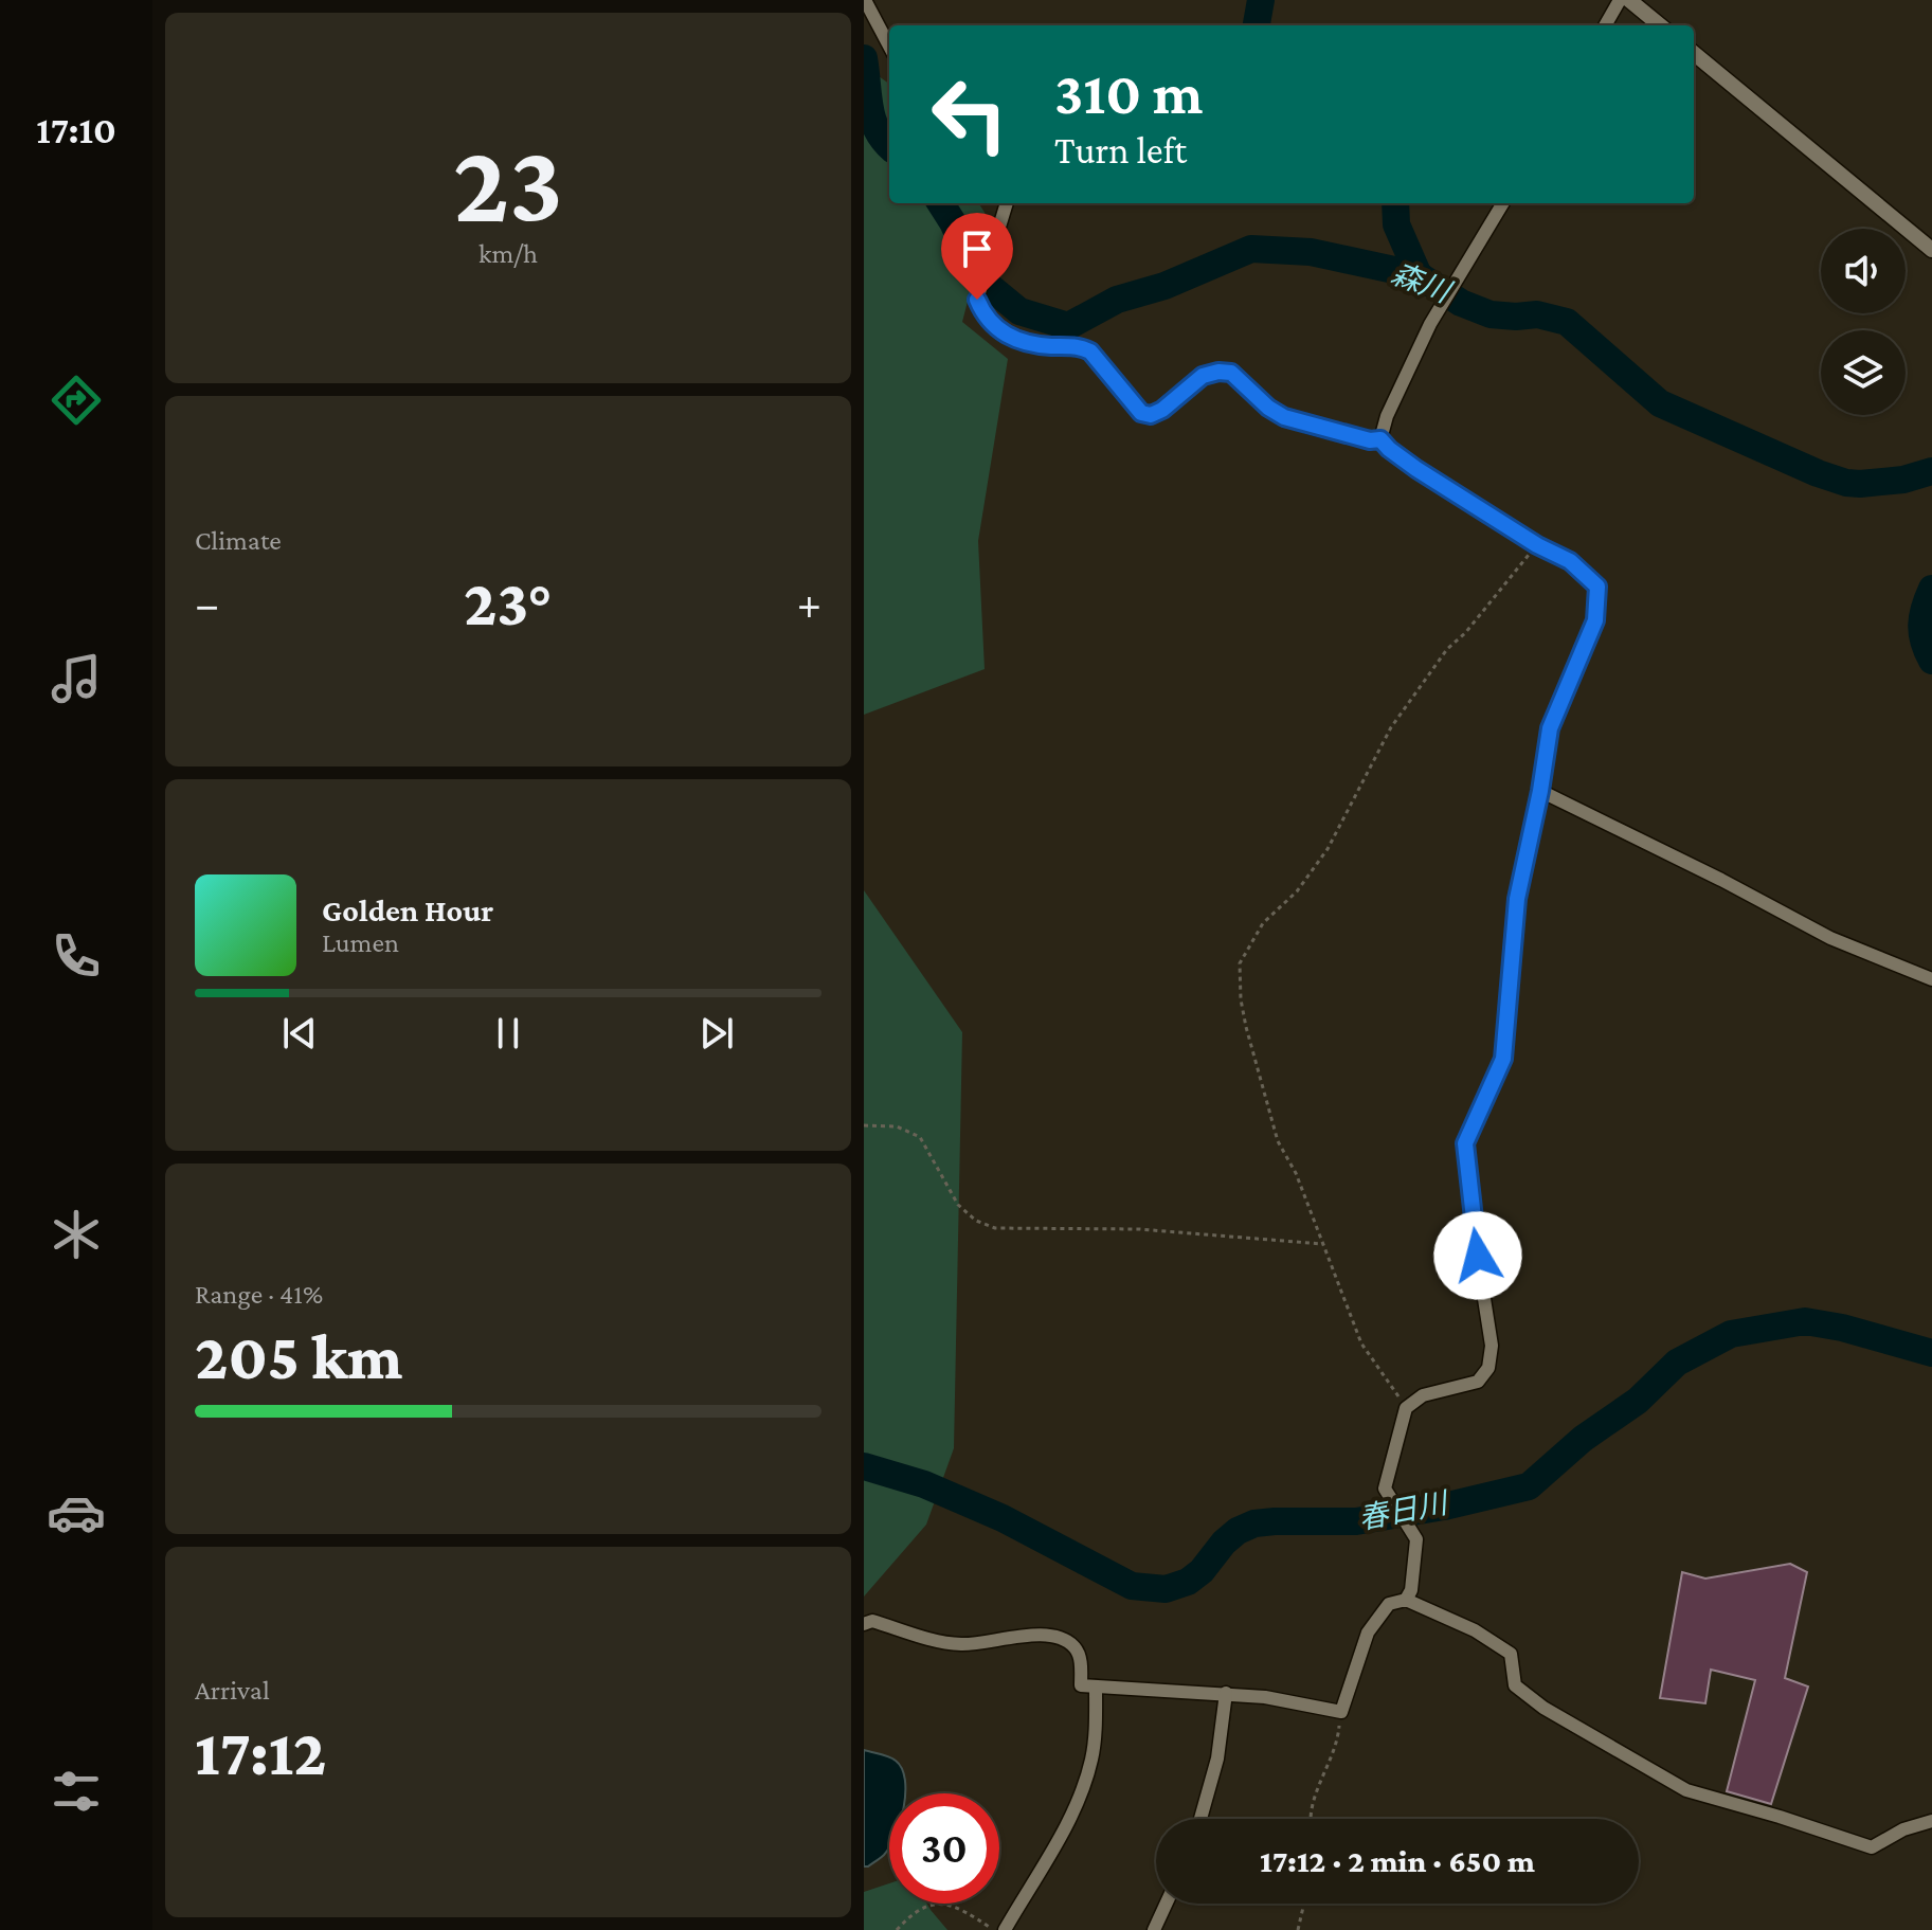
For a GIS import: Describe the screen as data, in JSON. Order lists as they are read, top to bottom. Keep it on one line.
{"water":["森川","春日川"],"page":{"tabs":"17:10","tile":[["23","km/h"],"Climate",["Range · 41%","205 km"],["Arrival","17:12"]],"turn":["310 m","Turn left"],"heat":["−","23°","+"],"song":["Golden Hour","Lumen"],"limit":"30","trip":"17:12 · 2 min · 650 m"}}
